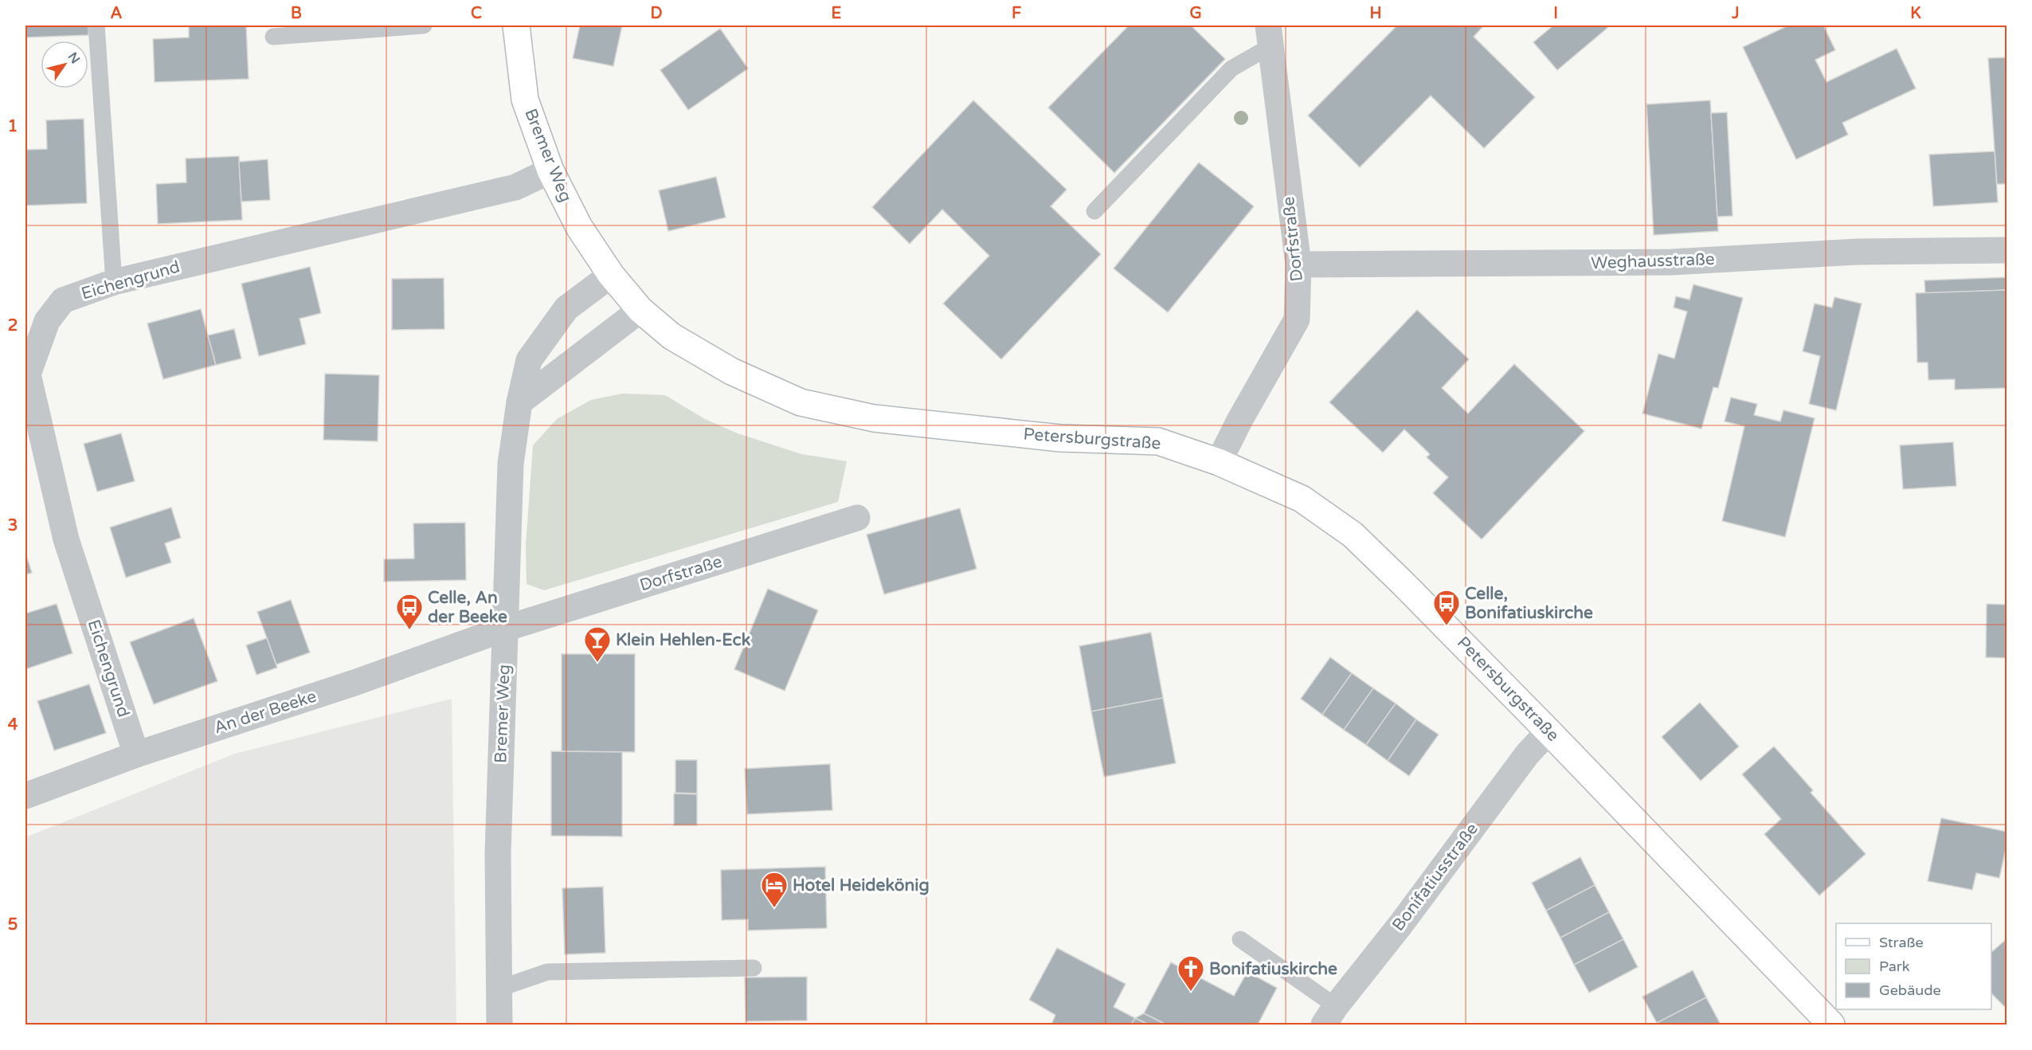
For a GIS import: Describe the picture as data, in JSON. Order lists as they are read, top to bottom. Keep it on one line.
{"streets":{"main road":["Bremer Weg","Petersburgstraße"],"street":["Dorfstraße","Weghausstraße","Eichengrund","An der Beeke","Bonifatiusstraße"]},"crossings":[["Bremer Weg","Dorfstraße"],["Bremer Weg","Eichengrund"],["Bremer Weg","Petersburgstraße"],["Bremer Weg","An der Beeke"],["Dorfstraße","Weghausstraße"],["Dorfstraße","Petersburgstraße"],["Dorfstraße","An der Beeke"],["Eichengrund","An der Beeke"],["Petersburgstraße","Bonifatiusstraße"]],"places":{"bus stop":["Celle, Bonifatiuskirche","Celle, An der Beeke"],"bar":["Klein Hehlen-Eck"],"hotel":["Hotel Heidekönig"],"church":["Bonifatiuskirche"]},"legend":["Straße","Park","Gebäude"],"north":"top right","grid":{"columns":["A","B","C","D","E","F","G","H","I","J","K"],"rows":["1","2","3","4","5"]}}
